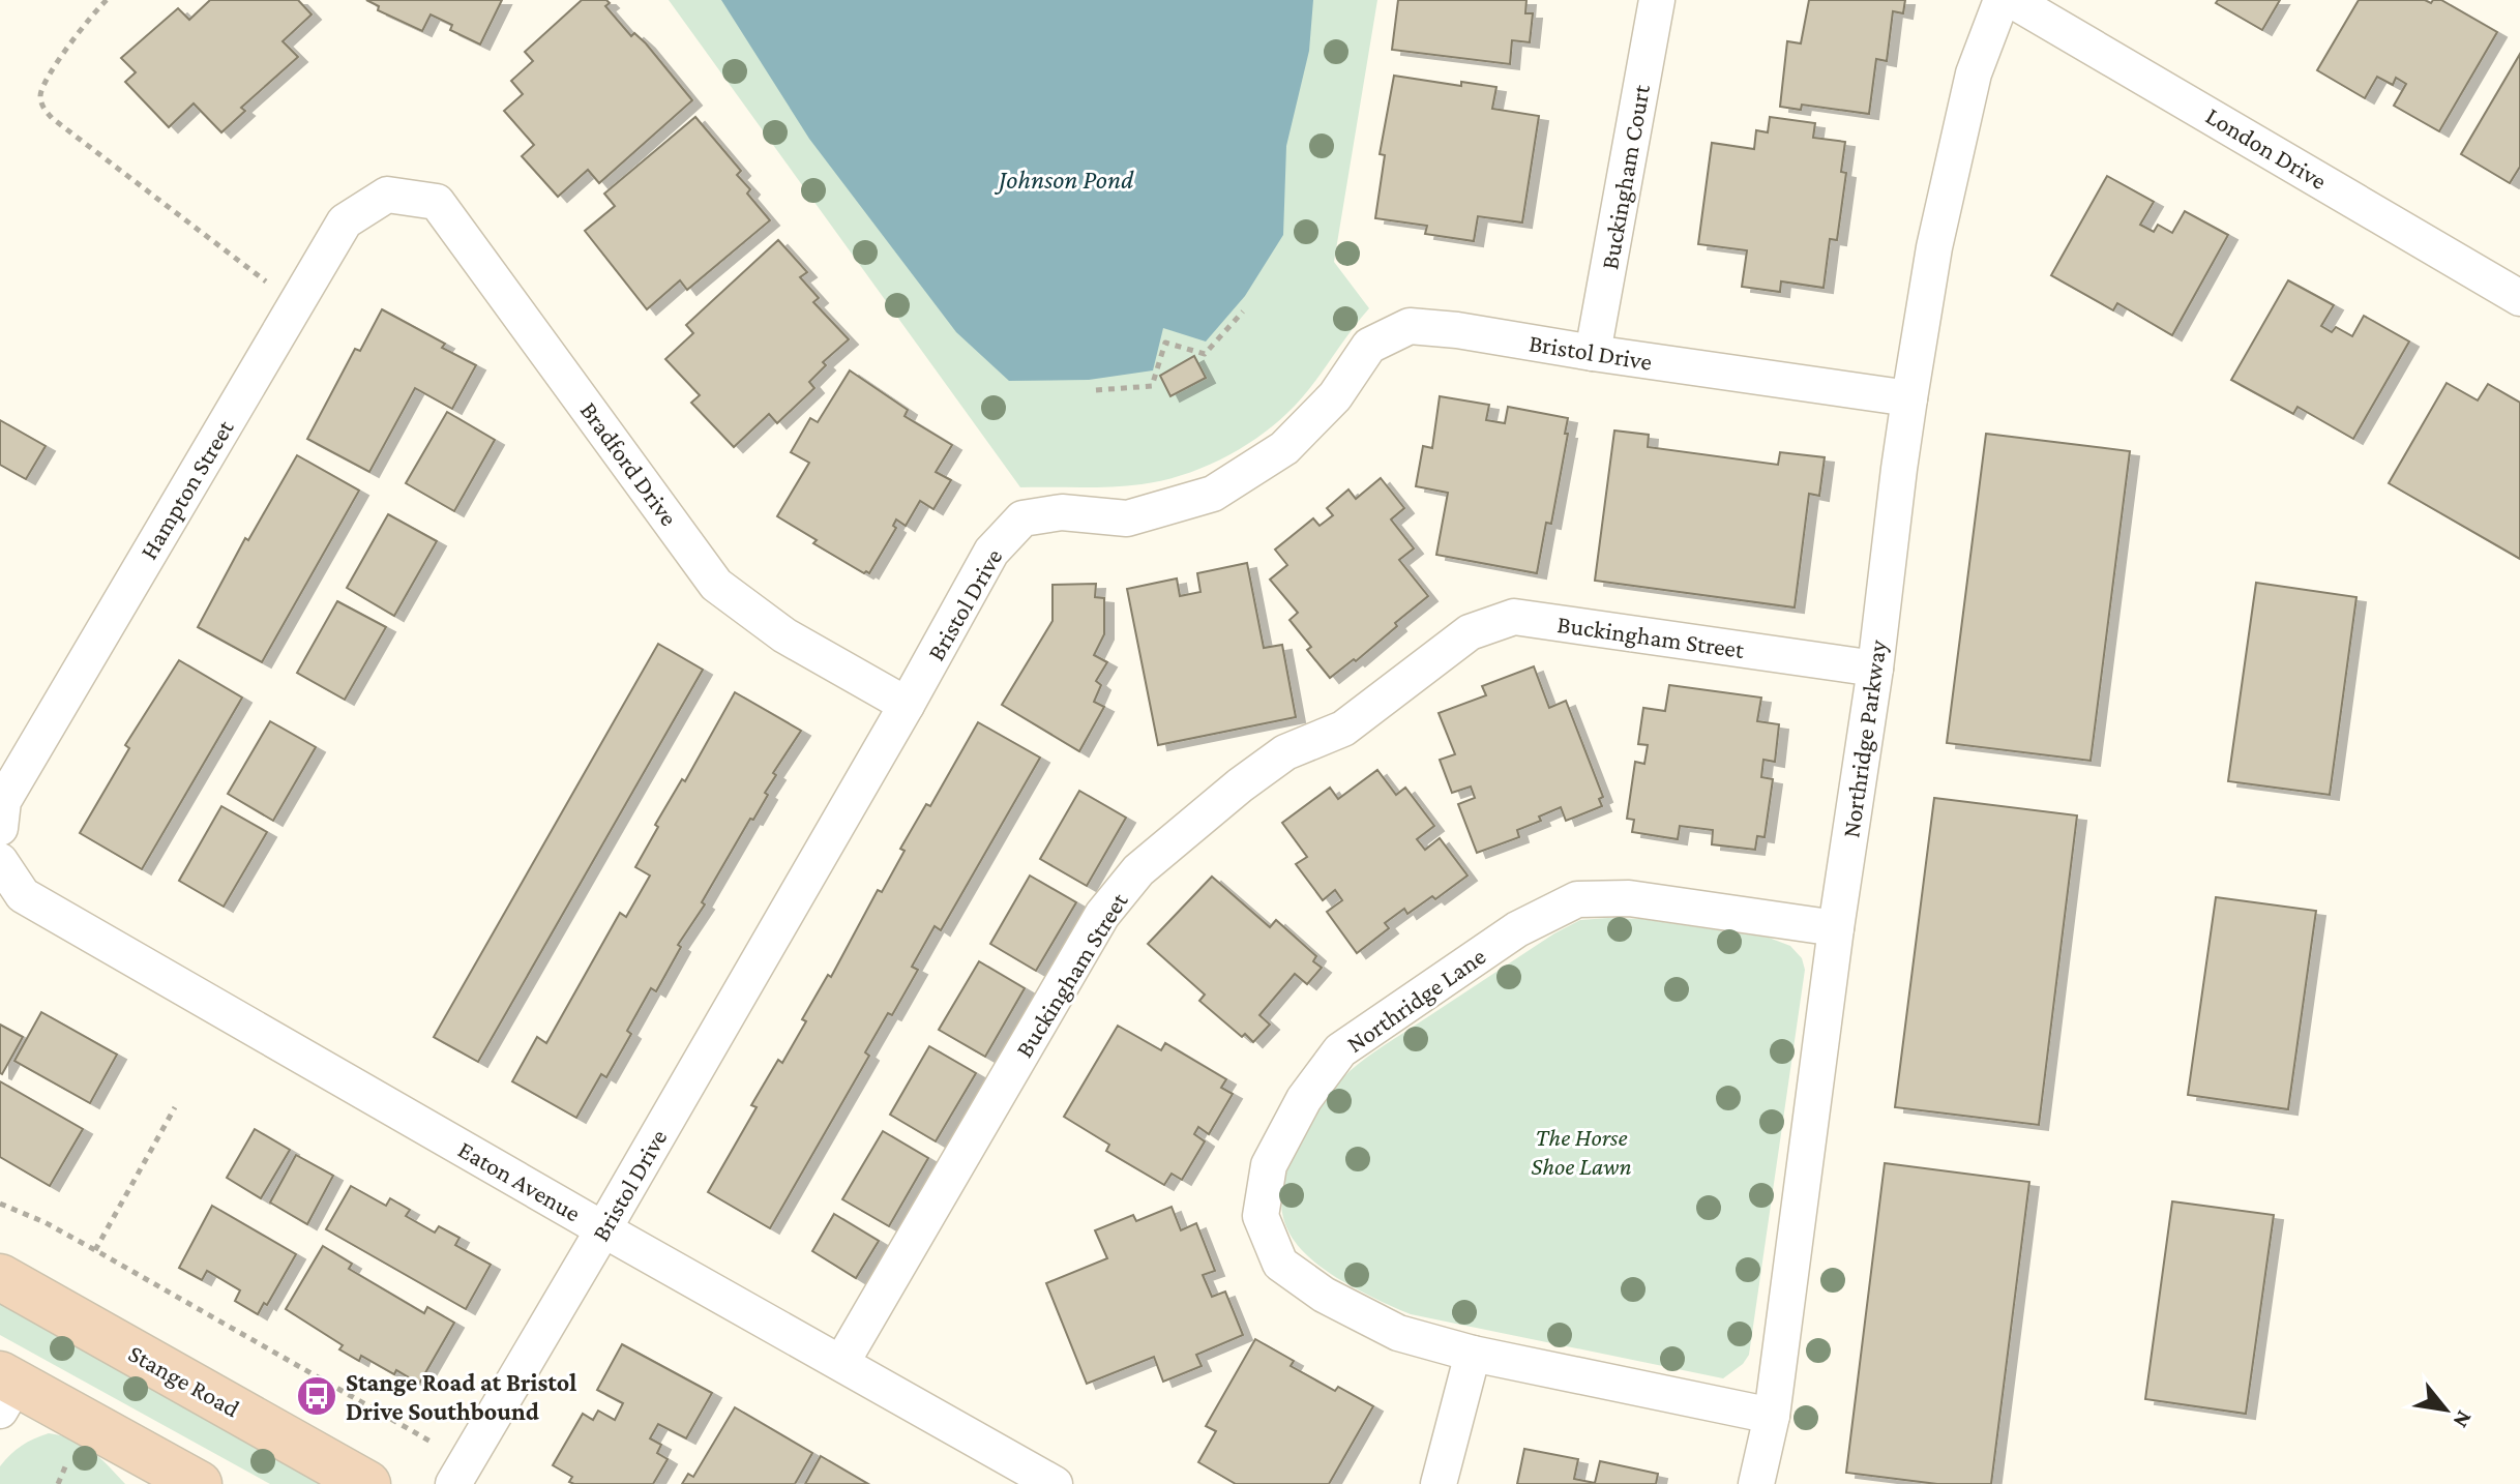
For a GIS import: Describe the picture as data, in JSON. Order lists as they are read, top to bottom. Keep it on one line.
{"streets":{"main road":["Stange Road"],"street":["London Drive","Buckingham Court","Bristol Drive","Bradford Drive","Hampton Street","Buckingham Street","Northridge Parkway","Northridge Lane","Eaton Avenue"]},"crossings":[["Buckingham Court","Bristol Drive"],["Bristol Drive","Bradford Drive"],["Bristol Drive","Northridge Parkway"],["Bristol Drive","Eaton Avenue"],["Bradford Drive","Hampton Street"],["Buckingham Street","Northridge Parkway"],["Buckingham Street","Eaton Avenue"],["Northridge Parkway","Northridge Lane"]],"water":["Johnson Pond"],"parks":["The Horse Shoe Lawn"],"places":{"bus stop":["Stange Road at Bristol Drive Southbound"]},"north":"bottom right"}
